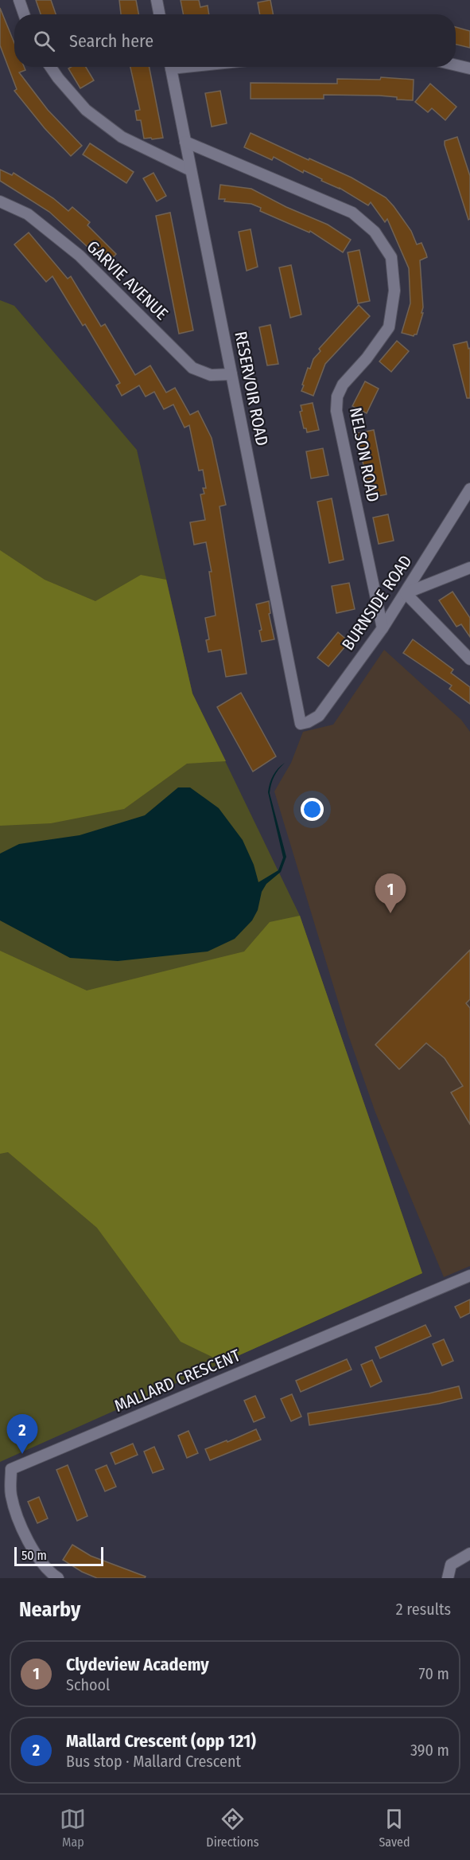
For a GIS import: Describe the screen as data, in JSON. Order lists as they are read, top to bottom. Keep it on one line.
{"streets":{"street":["GARVIE AVENUE","RESERVOIR ROAD","NELSON ROAD","BURNSIDE ROAD","MALLARD CRESCENT"]},"crossings":[["GARVIE AVENUE","RESERVOIR ROAD"],["RESERVOIR ROAD","NELSON ROAD"],["RESERVOIR ROAD","BURNSIDE ROAD"],["NELSON ROAD","BURNSIDE ROAD"]],"scale_bar":"50 m","page":{"search":"Search here","pins":["1","2"],"scale":"50 m","heading":["Nearby","2 results"],"list":[{"mark":"1","name":"Clydeview Academy","note":"School","value":"70 m"},{"mark":"2","name":"Mallard Crescent (opp 121)","note":"Bus stop · Mallard Crescent","value":"390 m"}],"nav":["Map","Directions","Saved"]}}
